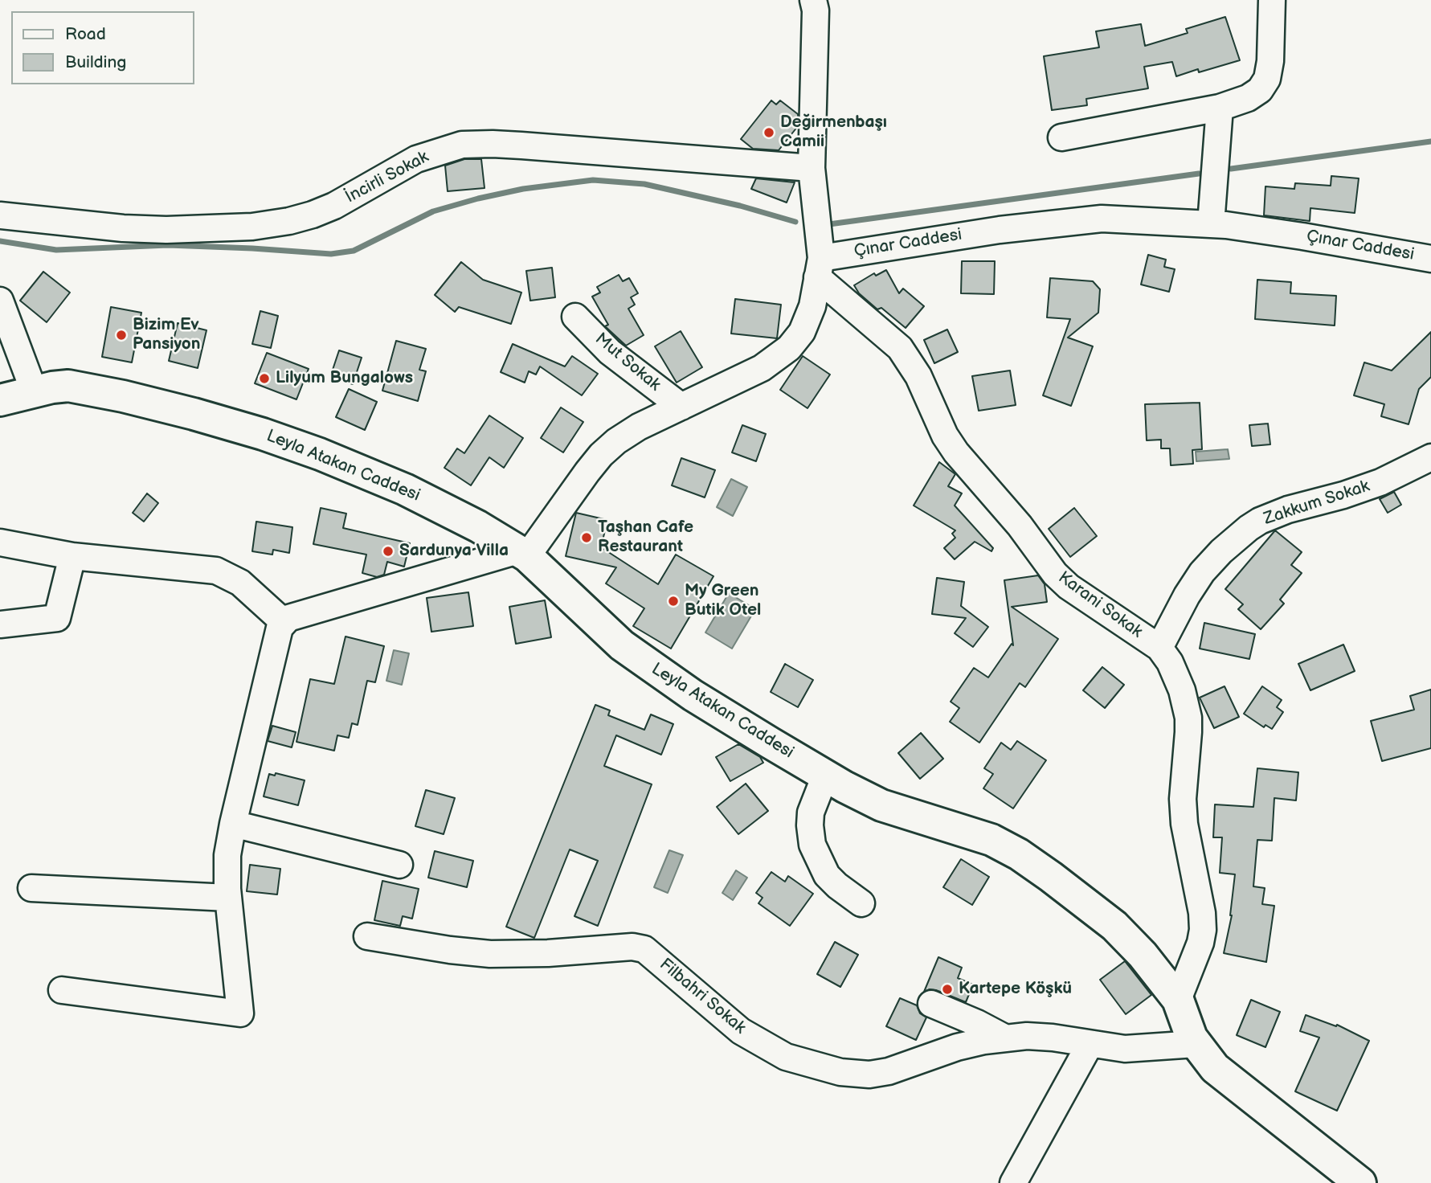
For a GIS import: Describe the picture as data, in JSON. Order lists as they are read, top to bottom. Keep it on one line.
{"streets":{"main road":["Leyla Atakan Caddesi"],"street":["İncirli Sokak","Çınar Caddesi","Mut Sokak","Zakkum Sokak","Karani Sokak","Filbahri Sokak"]},"crossings":[["Çınar Caddesi","Karani Sokak"],["Leyla Atakan Caddesi","Karani Sokak"],["Leyla Atakan Caddesi","Filbahri Sokak"],["Zakkum Sokak","Karani Sokak"]],"places":["Değirmenbaşı Camii","Bizim Ev Pansiyon","Lilyum Bungalows","Taşhan Cafe Restaurant","Sardunya Villa","My Green Butik Otel","Kartepe Köşkü"],"legend":["Road","Building"]}
